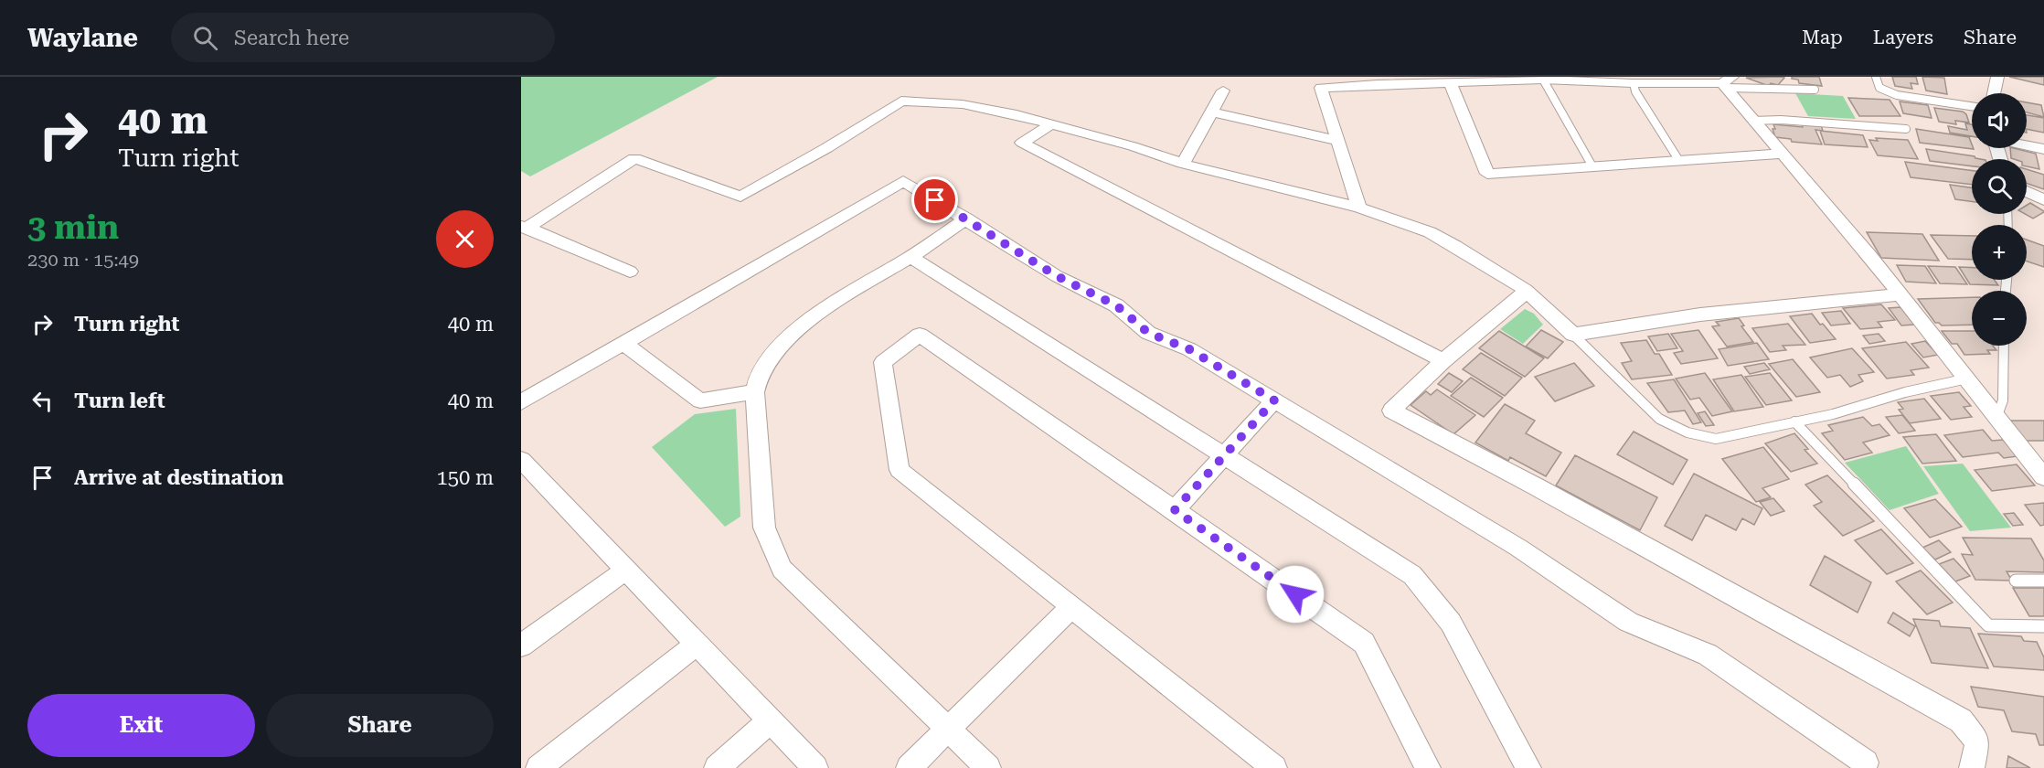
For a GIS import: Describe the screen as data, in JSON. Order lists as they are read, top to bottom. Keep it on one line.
{"page":{"header":"Waylane","search":"Search here","nav":["Map","Layers","Share"],"turn":["40 m","Turn right"],"map_buttons":["+","−"],"heading":["3 min","230 m · 15:49"],"list":[{"name":"Turn right","value":"40 m"},{"name":"Turn left","value":"40 m"},{"name":"Arrive at destination","value":"150 m"}],"buttons":["Exit","Share"]}}
